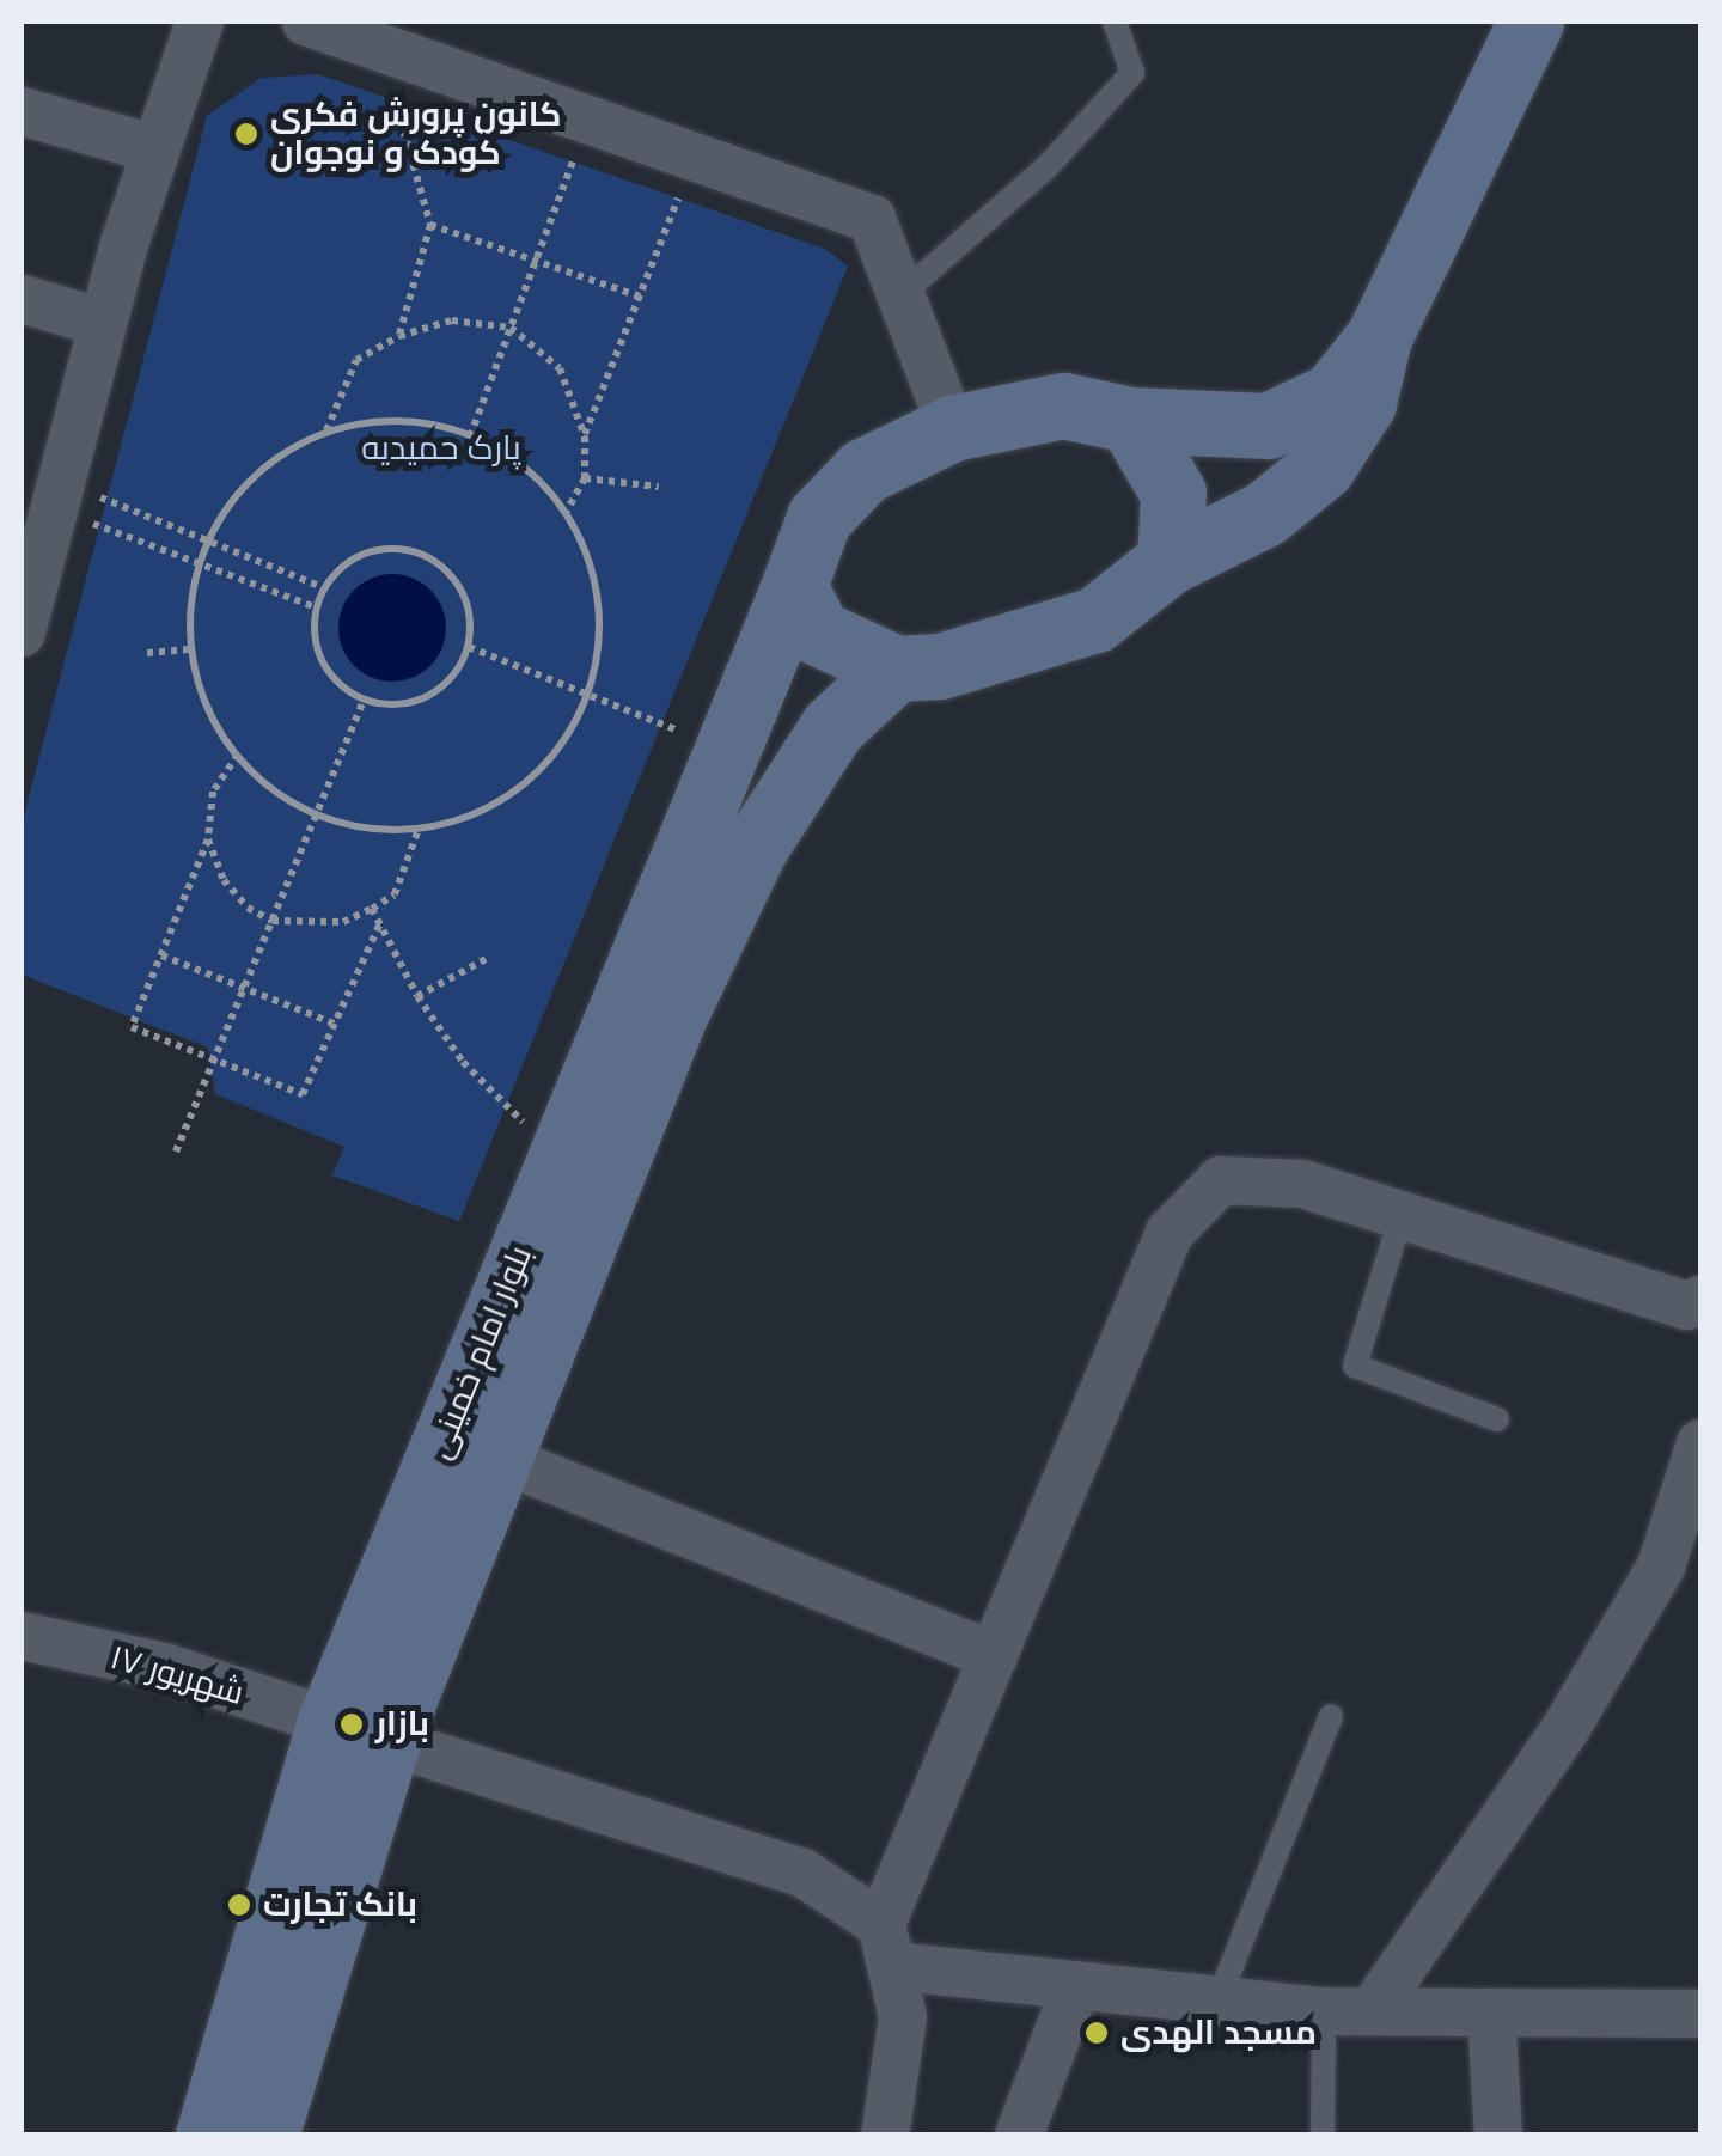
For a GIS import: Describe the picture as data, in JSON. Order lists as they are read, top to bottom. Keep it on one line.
{"streets":{"main road":["بلوار امام خمینی"],"street":["۱۷ شهریور"]},"crossings":[["بلوار امام خمینی","۱۷ شهریور"]],"parks":["پارک حمیدیه"],"places":["کانون پرورش فکری کودک و نوجوان","بازار","بانک تجارت","مسجد الهدی"]}
